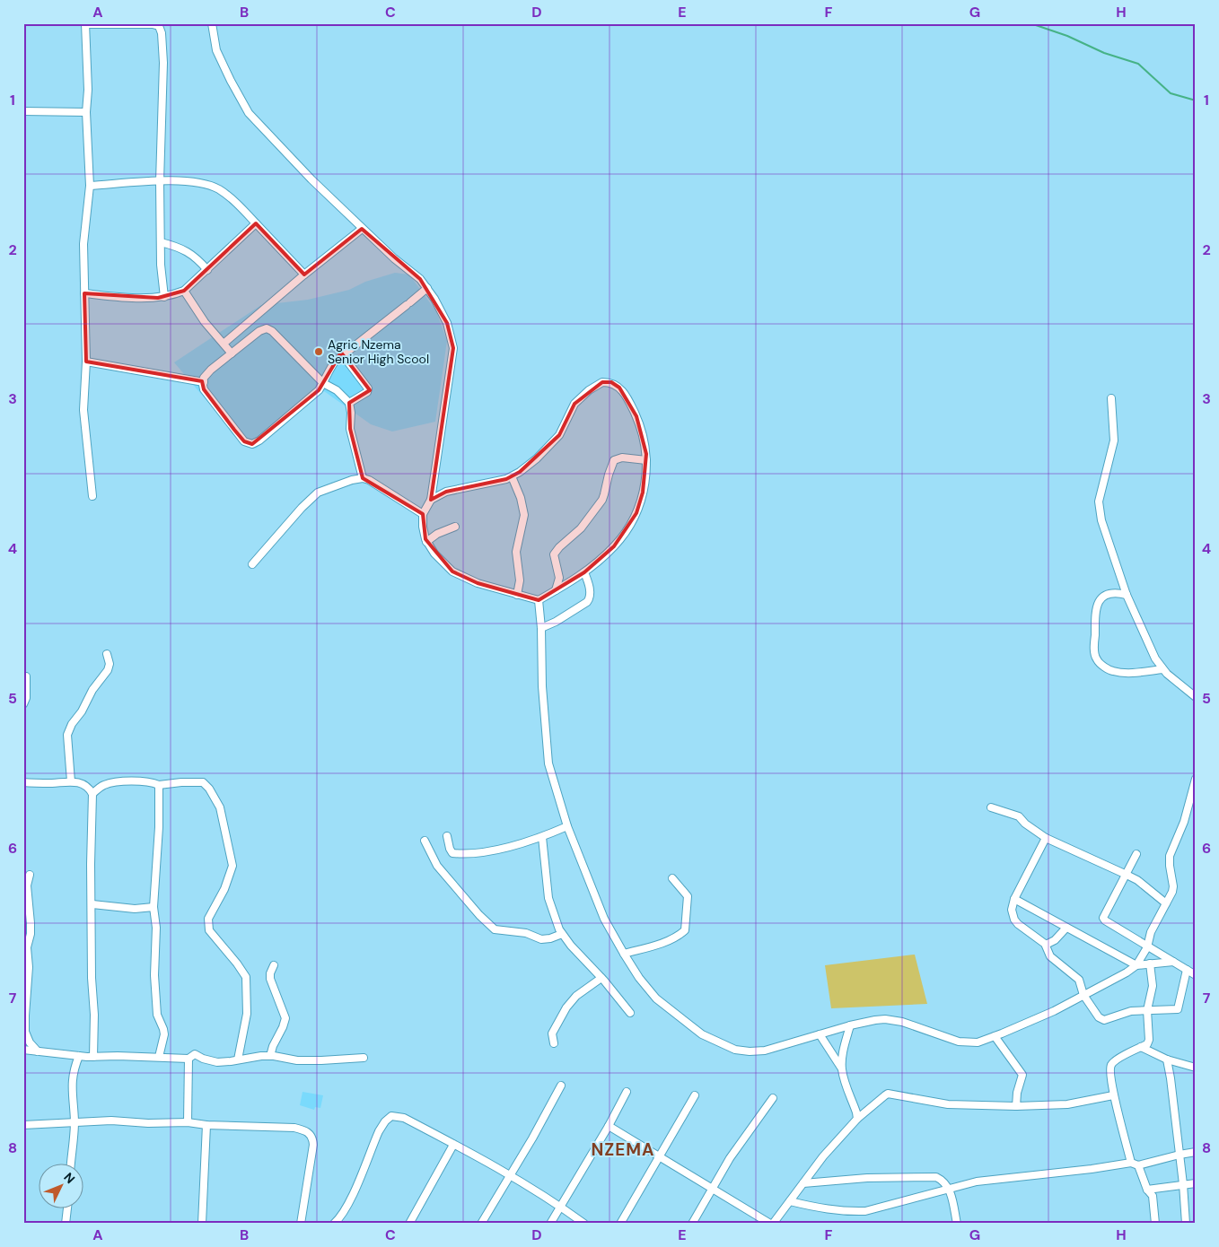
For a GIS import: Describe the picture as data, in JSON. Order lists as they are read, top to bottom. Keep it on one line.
{"districts":["NZEMA"],"places":["Agric Nzema Senior High Scool"],"north":"top right","grid":{"columns":["A","B","C","D","E","F","G","H"],"rows":["1","2","3","4","5","6","7","8"]}}
